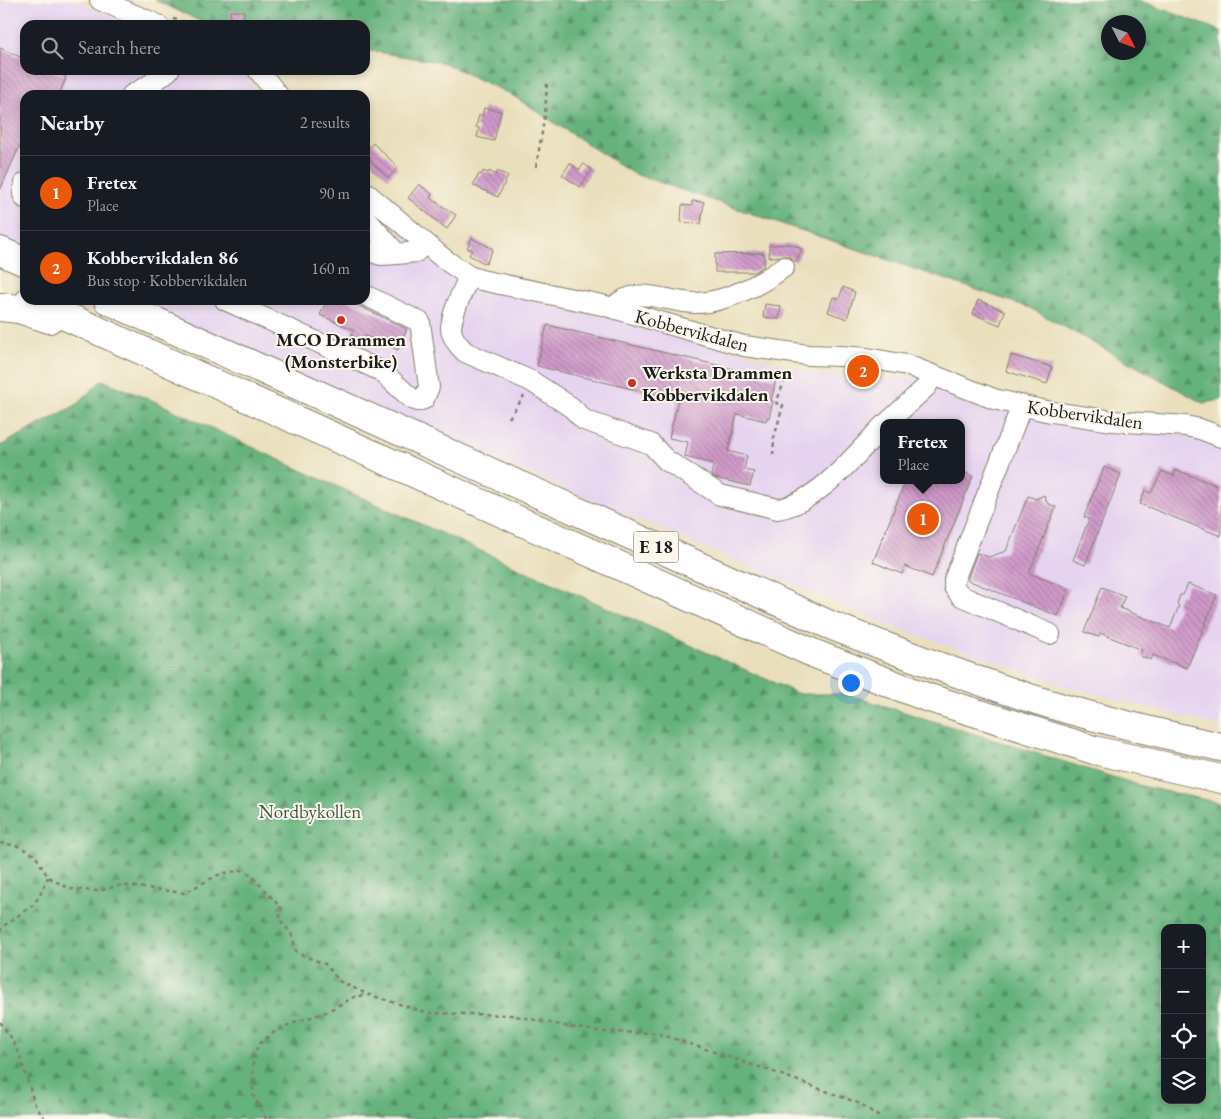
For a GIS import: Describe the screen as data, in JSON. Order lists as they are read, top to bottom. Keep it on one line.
{"streets":{"highway":["E 18"],"street":["Kobbervikdalen"]},"parks":["Nordbykollen"],"places":["MCO Drammen (Monsterbike)","Werksta Drammen Kobbervikdalen"],"north":"bottom right","page":{"search":"Search here","heading":["Nearby","2 results"],"list":[{"mark":"1","name":"Fretex","note":"Place","value":"90 m"},{"mark":"2","name":"Kobbervikdalen 86","note":"Bus stop · Kobbervikdalen","value":"160 m"}],"pins":["2","1"],"popup":["Fretex","Place"],"map_buttons":["+","−"]}}
